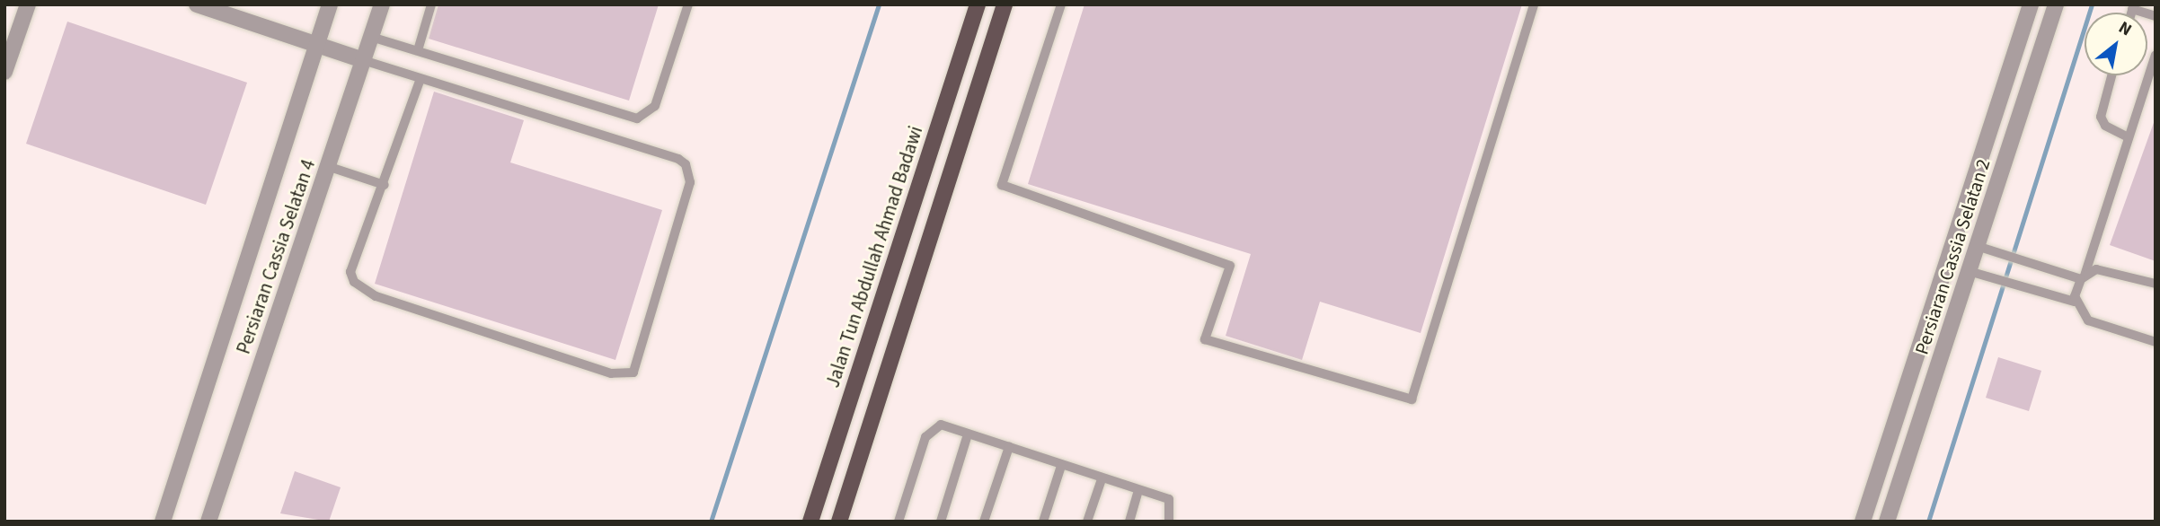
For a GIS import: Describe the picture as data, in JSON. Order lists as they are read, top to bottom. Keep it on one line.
{"streets":{"main road":["Jalan Tun Abdullah Ahmad Badawi"],"street":["Persiaran Cassia Selatan 4","Persiaran Cassia Selatan 2"]},"north":"top right"}
